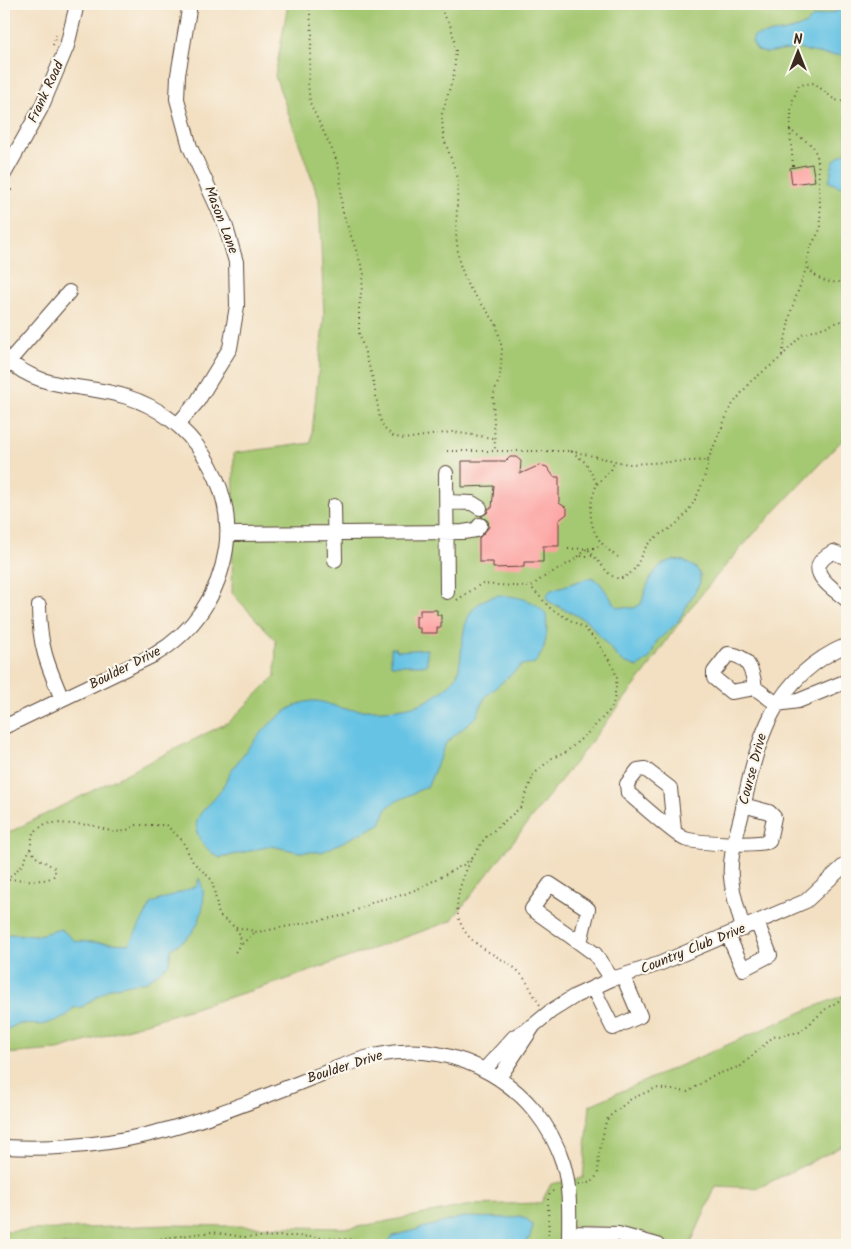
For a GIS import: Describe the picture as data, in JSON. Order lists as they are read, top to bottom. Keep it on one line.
{"streets":{"street":["Frank Road","Mason Lane","Boulder Drive","Course Drive","Country Club Drive"]},"crossings":[["Mason Lane","Boulder Drive"],["Boulder Drive","Country Club Drive"],["Course Drive","Country Club Drive"]],"north":"top"}
